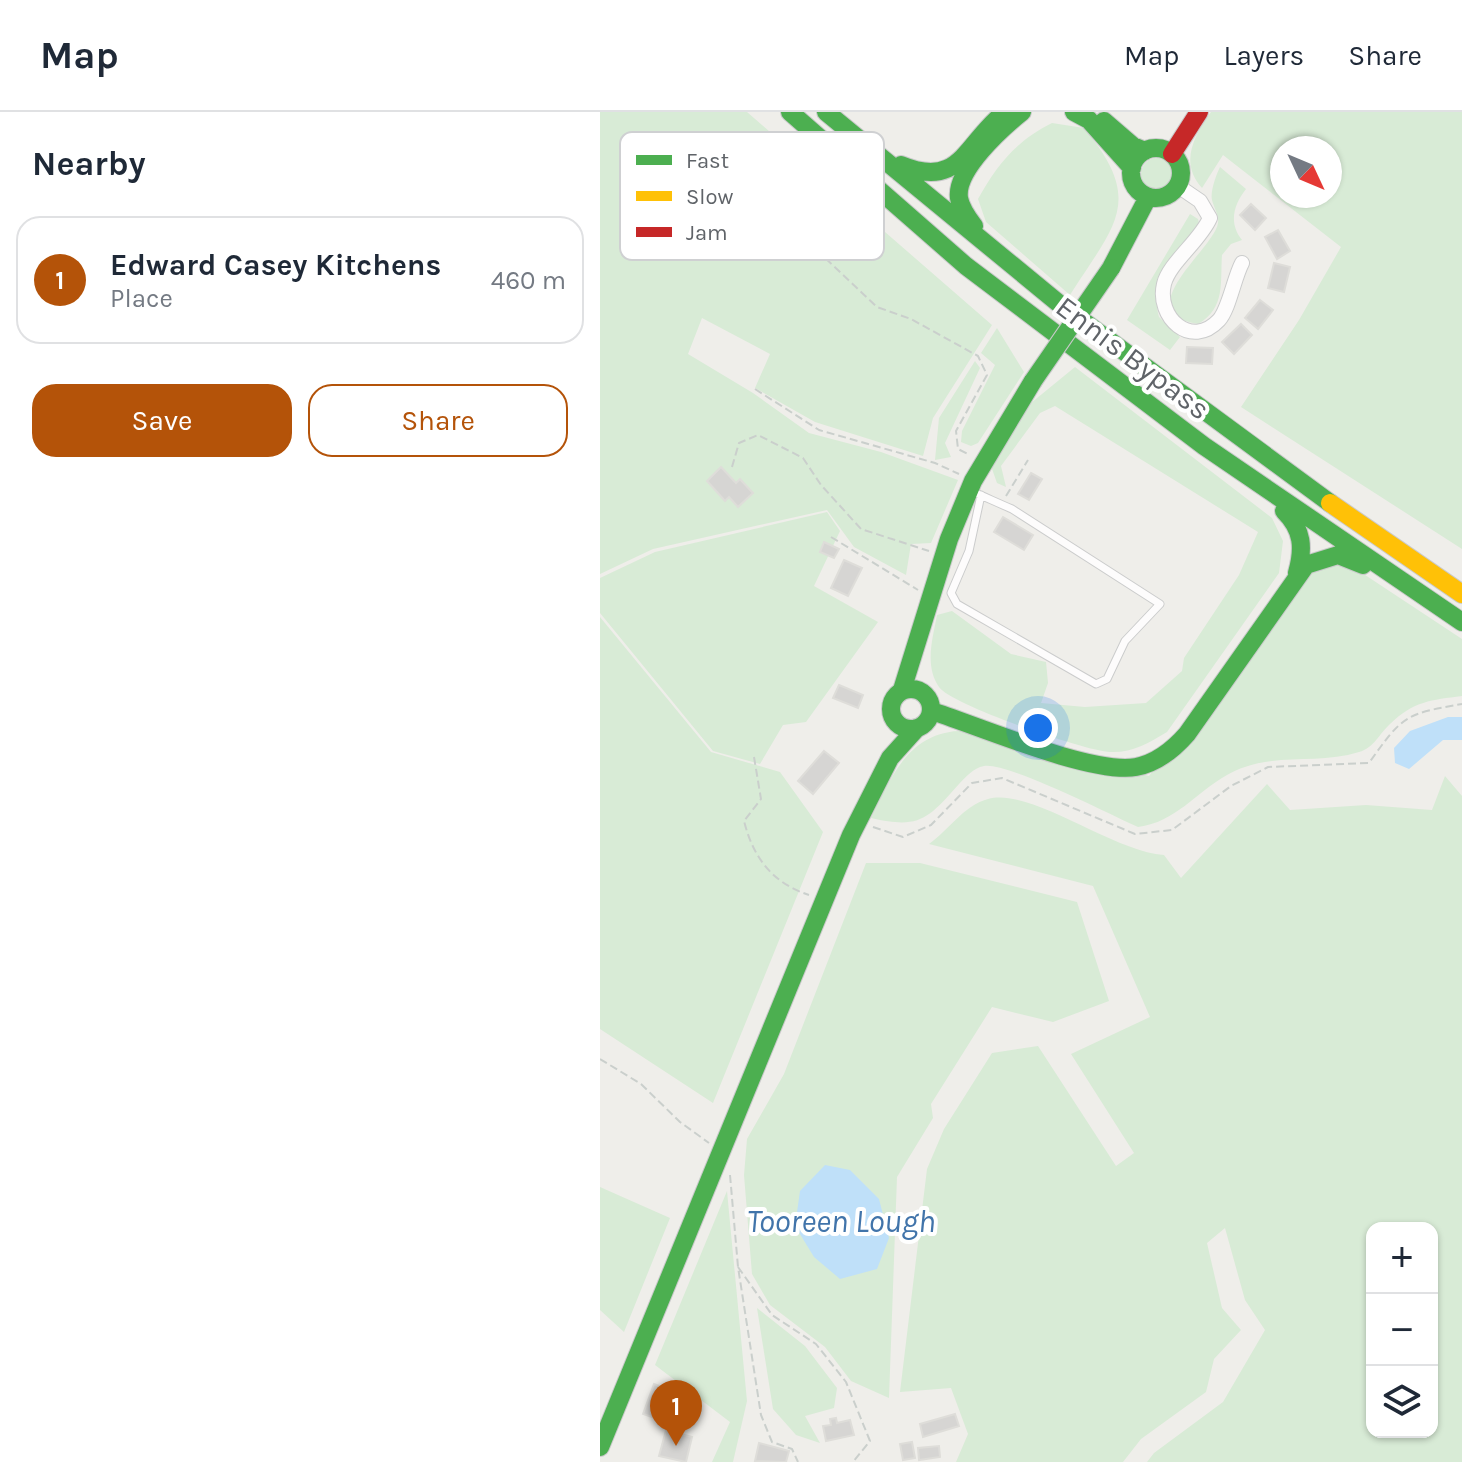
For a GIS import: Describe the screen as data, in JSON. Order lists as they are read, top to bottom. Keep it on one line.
{"streets":{"main road":["Ennis Bypass"]},"water":["Tooreen Lough"],"legend":["Fast","Slow","Jam"],"north":"bottom right","page":{"header":"Map","nav":["Map","Layers","Share"],"heading":"Nearby","list":[{"mark":"1","name":"Edward Casey Kitchens","note":"Place","value":"460 m"}],"buttons":["Save","Share"],"map_buttons":["+","−"],"pins":"1"}}
